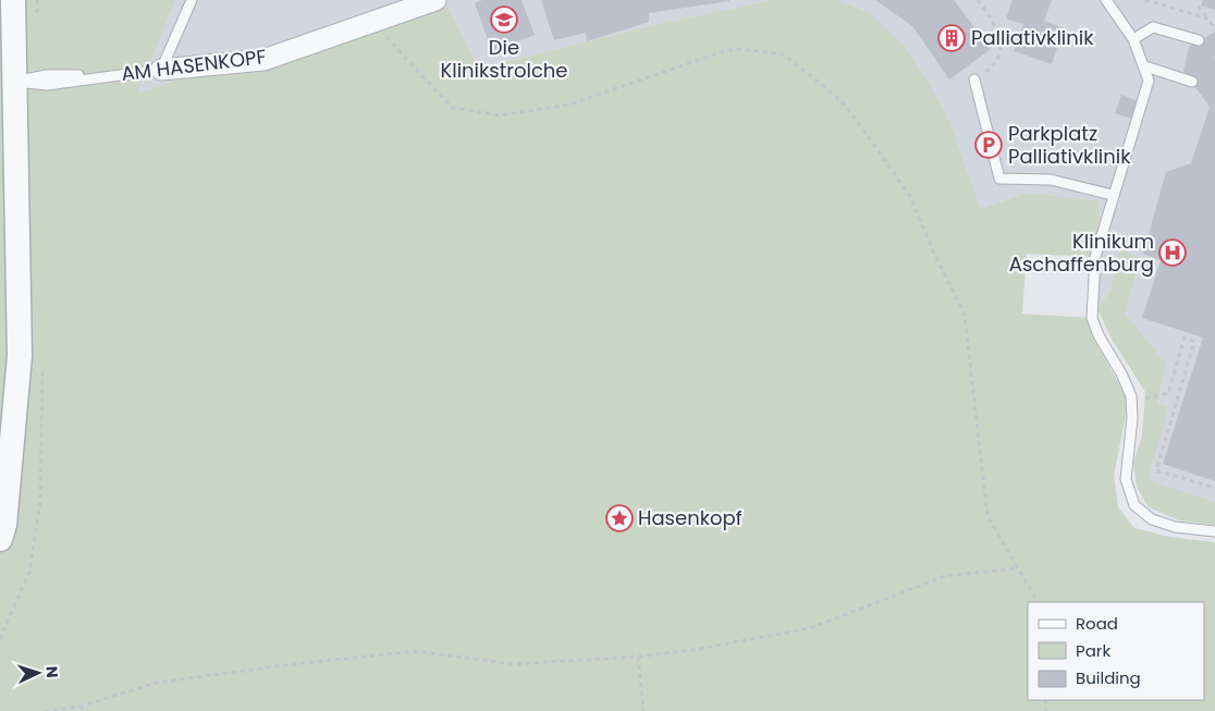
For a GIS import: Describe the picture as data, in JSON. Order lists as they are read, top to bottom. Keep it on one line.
{"streets":{"street":["AM HASENKOPF"]},"places":{"school or university":["Die Klinikstrolche"],"building":["Palliativklinik"],"parking":["Parkplatz Palliativklinik"],"hospital":["Klinikum Aschaffenburg"],"place":["Hasenkopf"]},"legend":["Road","Park","Building"],"north":"right"}
